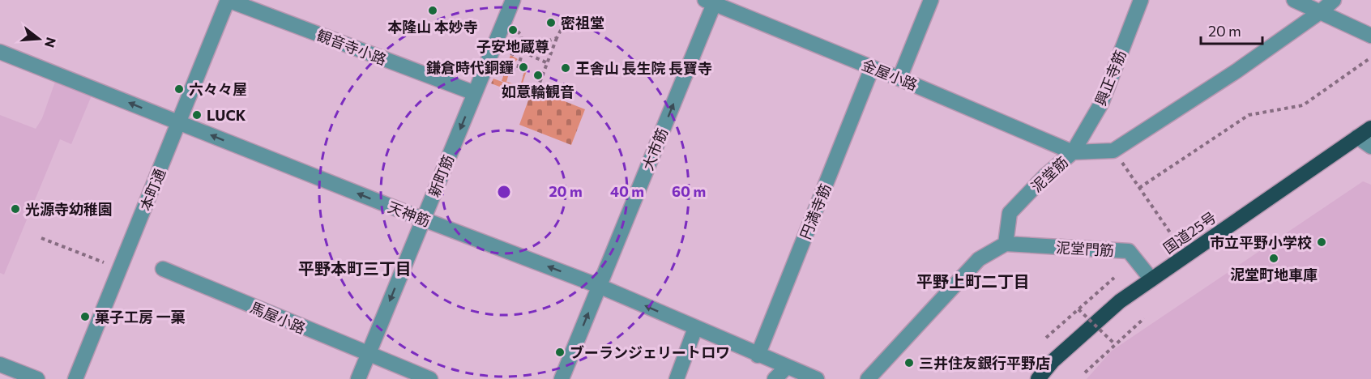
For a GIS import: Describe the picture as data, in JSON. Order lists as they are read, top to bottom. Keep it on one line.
{"streets":{"highway":["国道25号"],"street":["観音寺小路","金屋小路","興正寺筋","大市筋","泥堂筋","新町筋","本町通","円満寺筋","天神筋","泥堂門筋","馬屋小路"]},"crossings":[["観音寺小路","新町筋"],["観音寺小路","本町通"],["金屋小路","興正寺筋"],["金屋小路","大市筋"],["金屋小路","泥堂筋"],["金屋小路","円満寺筋"],["興正寺筋","泥堂筋"],["大市筋","天神筋"],["泥堂筋","泥堂門筋"],["新町筋","天神筋"],["新町筋","馬屋小路"],["本町通","天神筋"],["円満寺筋","天神筋"],["国道25号","泥堂門筋"]],"one_way":["大市筋","新町筋","天神筋"],"districts":["平野本町三丁目","平野上町二丁目"],"places":["本隆山 本妙寺","密祖堂","子安地蔵尊","鎌倉時代銅鐘","王舎山 長生院 長寶寺","如意輪観音","六々々屋","LUCK","光源寺幼稚園","市立平野小学校","泥堂町地車庫","菓子工房 一菓","ブーランジェリートロワ","三井住友銀行平野店"],"scale_bar":"20 m","north":"right","rings":["20 m","40 m","60 m"]}
